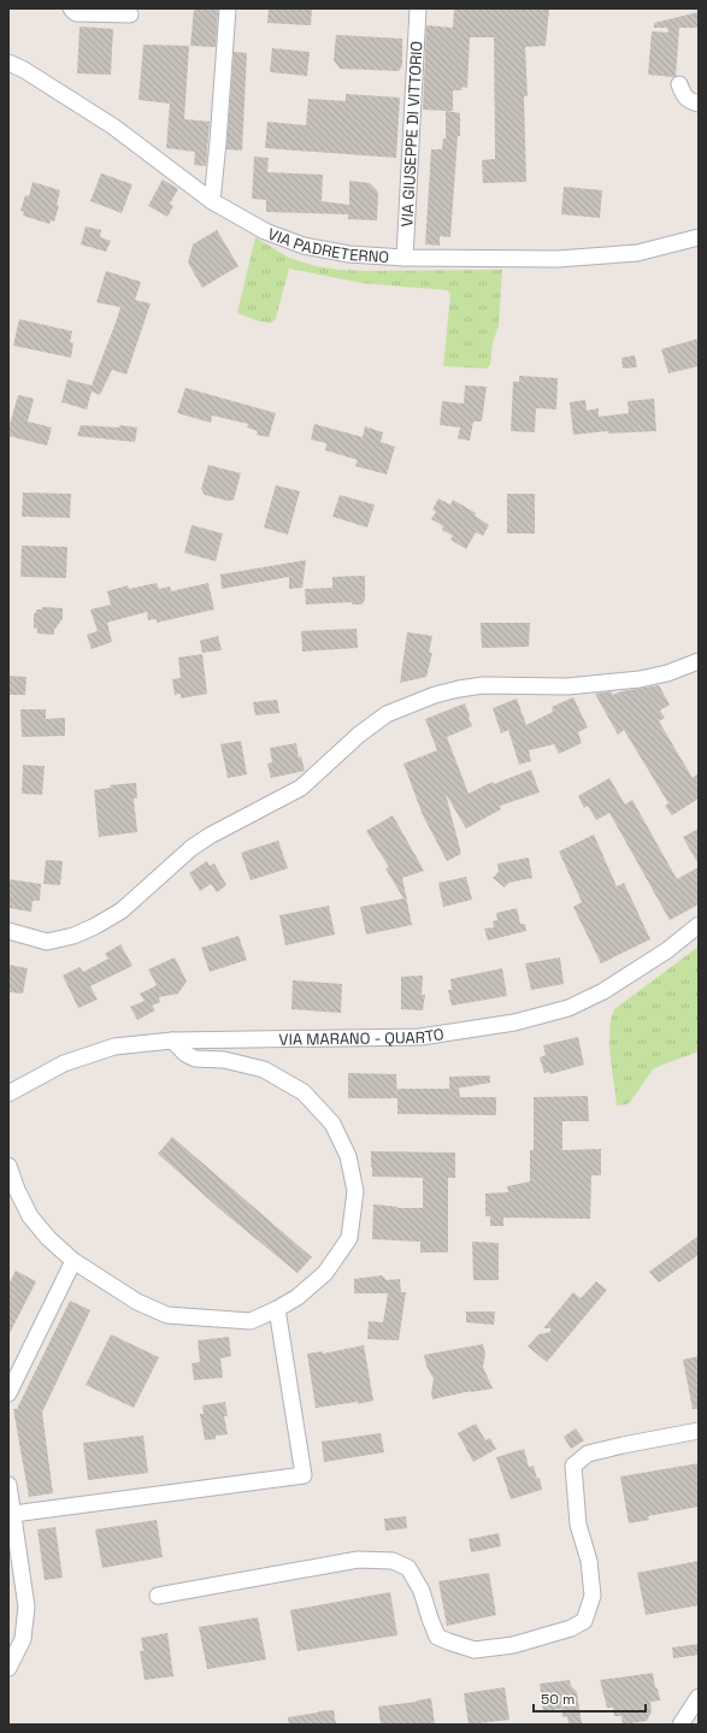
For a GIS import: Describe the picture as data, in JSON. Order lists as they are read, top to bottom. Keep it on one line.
{"streets":{"street":["VIA GIUSEPPE DI VITTORIO","VIA PADRETERNO","VIA MARANO - QUARTO"]},"crossings":[["VIA GIUSEPPE DI VITTORIO","VIA PADRETERNO"]],"scale_bar":"50 m"}
